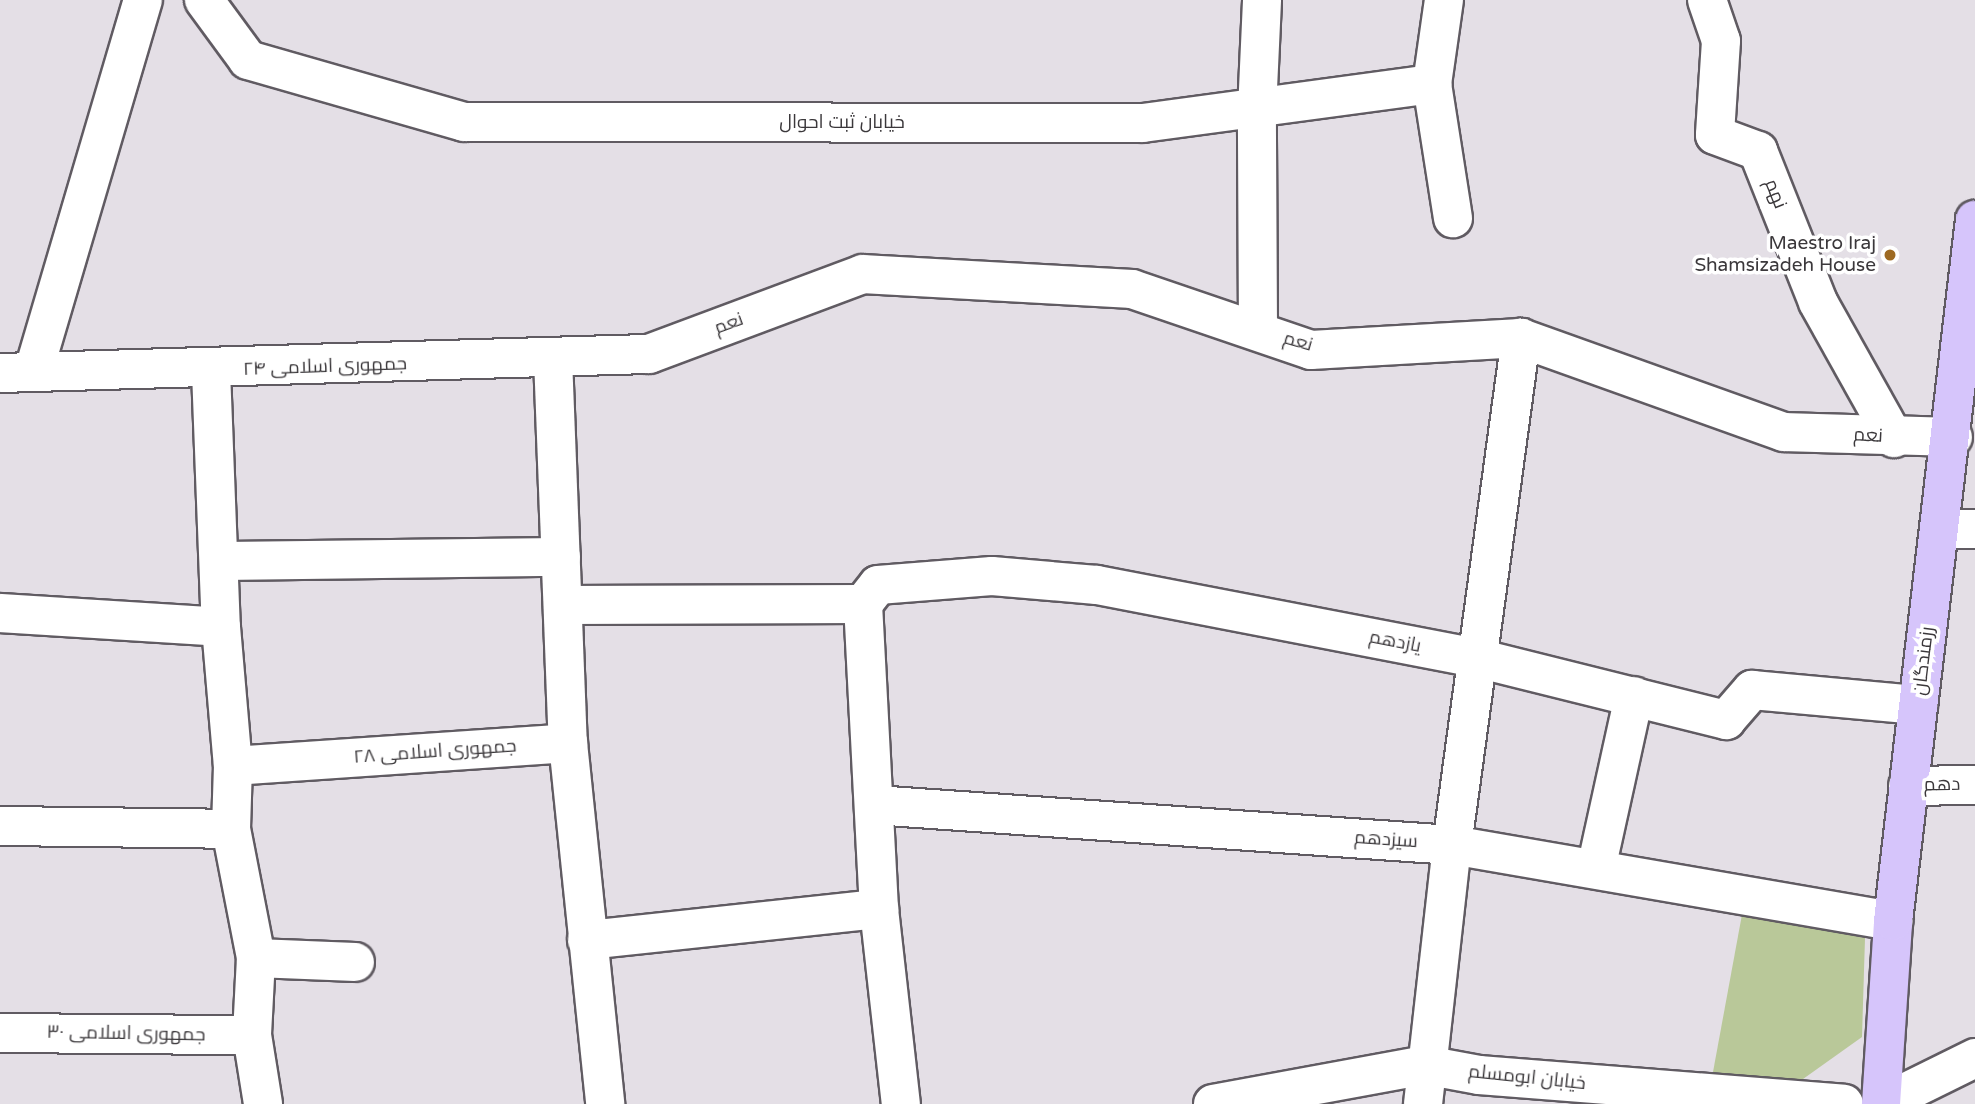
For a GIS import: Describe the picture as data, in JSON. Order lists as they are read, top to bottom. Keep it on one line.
{"streets":{"main road":["رزمندگان"],"street":["خیابان ثبت احوال","نهم","نعم","جمهوری اسلامی ۲۴","یازدهم","جمهوری اسلامی ۲۸","دهم","سیزدهم","جمهوری اسلامی ۳۰","خیابان ابومسلم"]},"crossings":[["نهم","نعم"],["نعم","جمهوری اسلامی ۲۴"],["نعم","رزمندگان"],["یازدهم","رزمندگان"],["رزمندگان","دهم"],["رزمندگان","سیزدهم"]],"places":["Maestro Iraj Shamsizadeh House"]}
